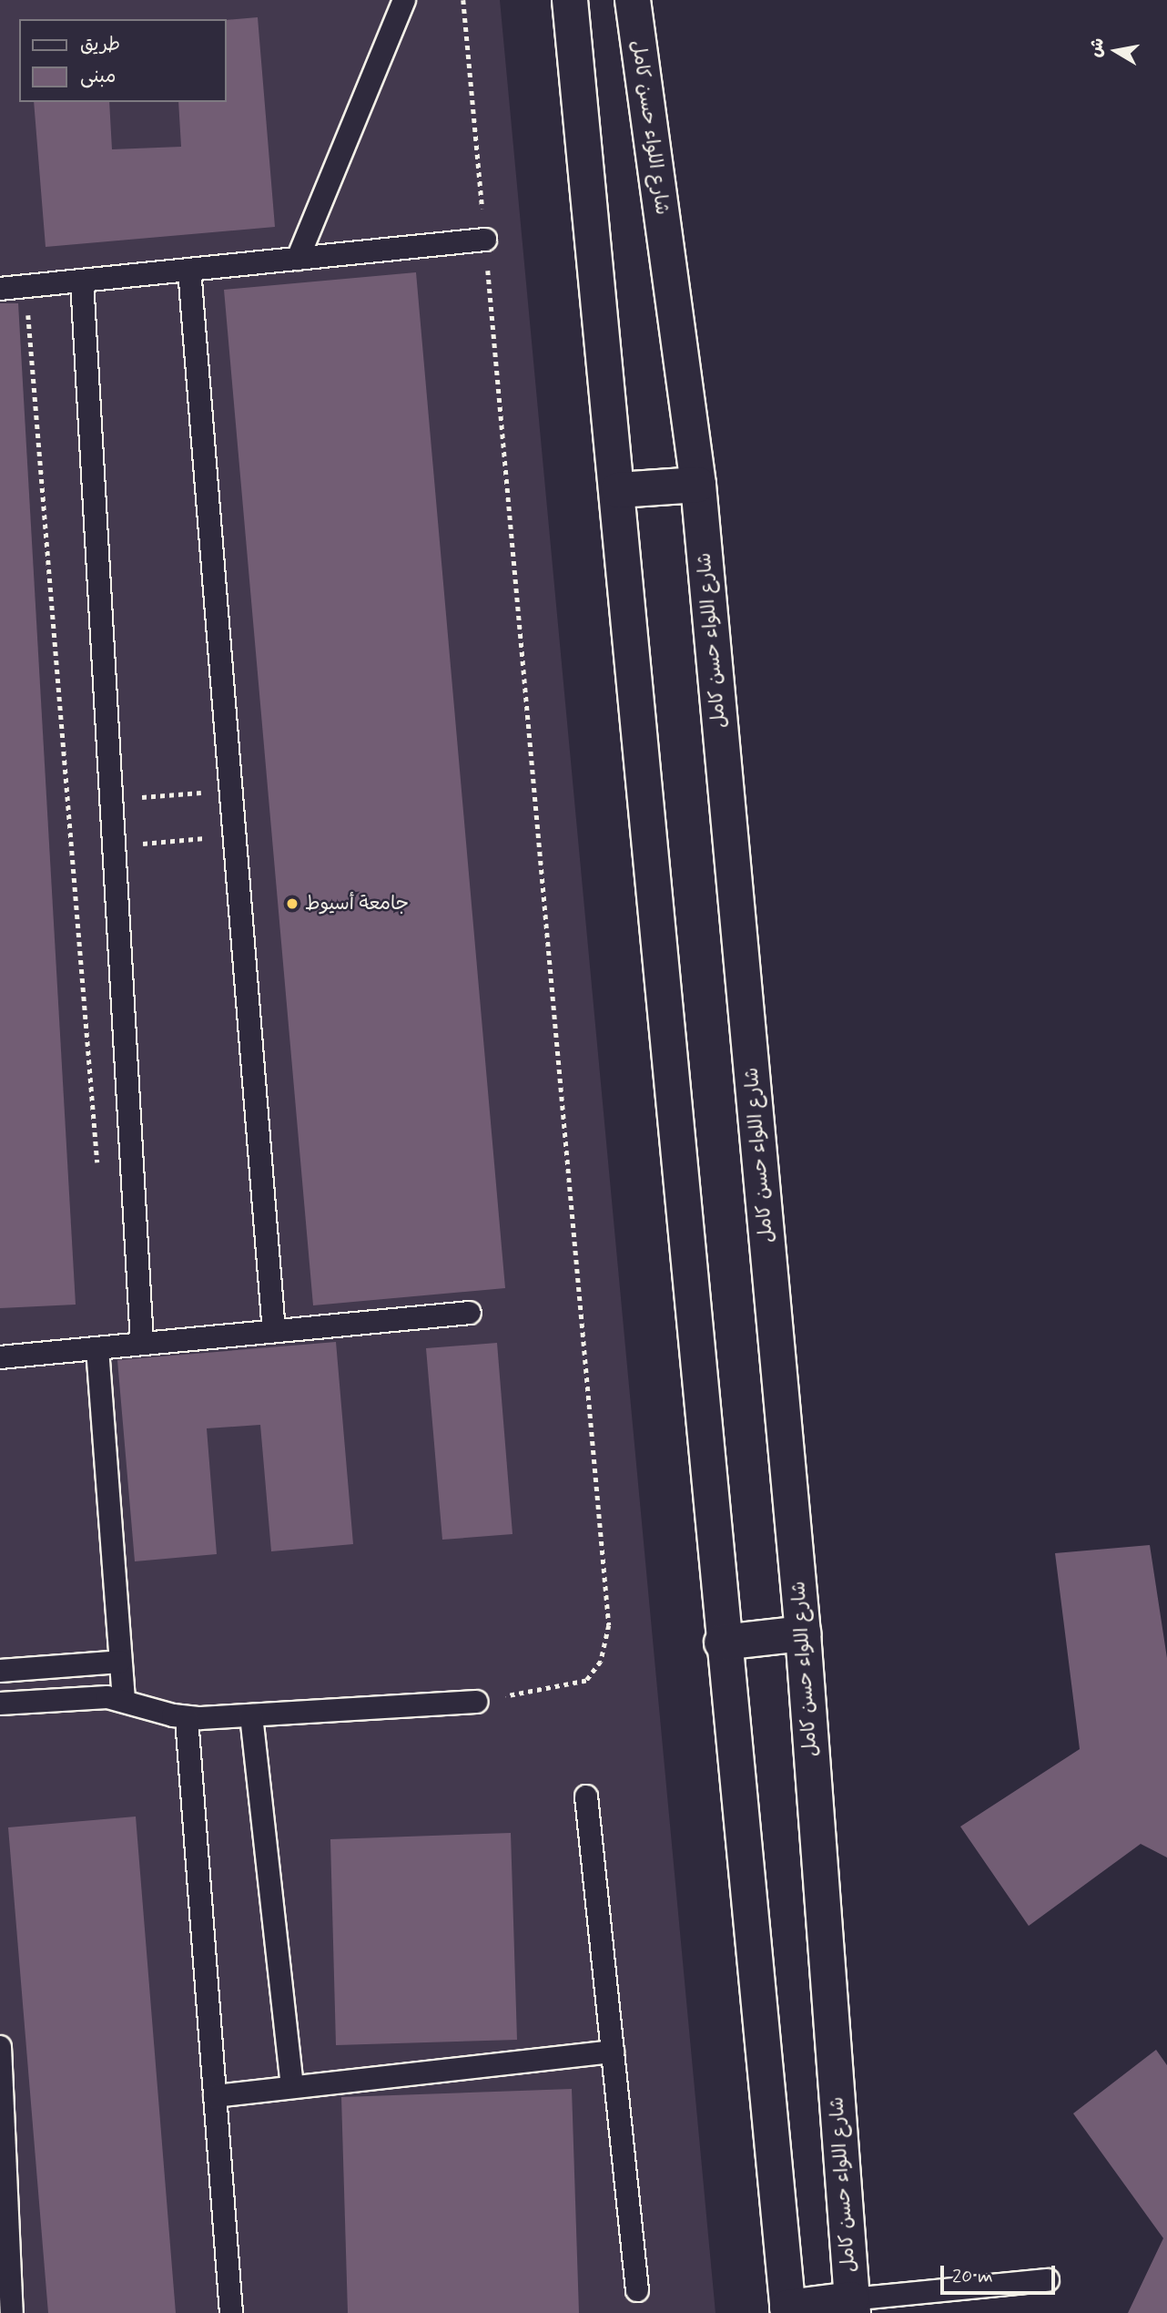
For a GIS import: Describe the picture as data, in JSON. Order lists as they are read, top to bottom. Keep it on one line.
{"streets":{"main road":["شارع اللواء حسن كامل"]},"places":["جامعة أسيوط"],"legend":["طريق","مبنى"],"scale_bar":"20 m","north":"left"}
